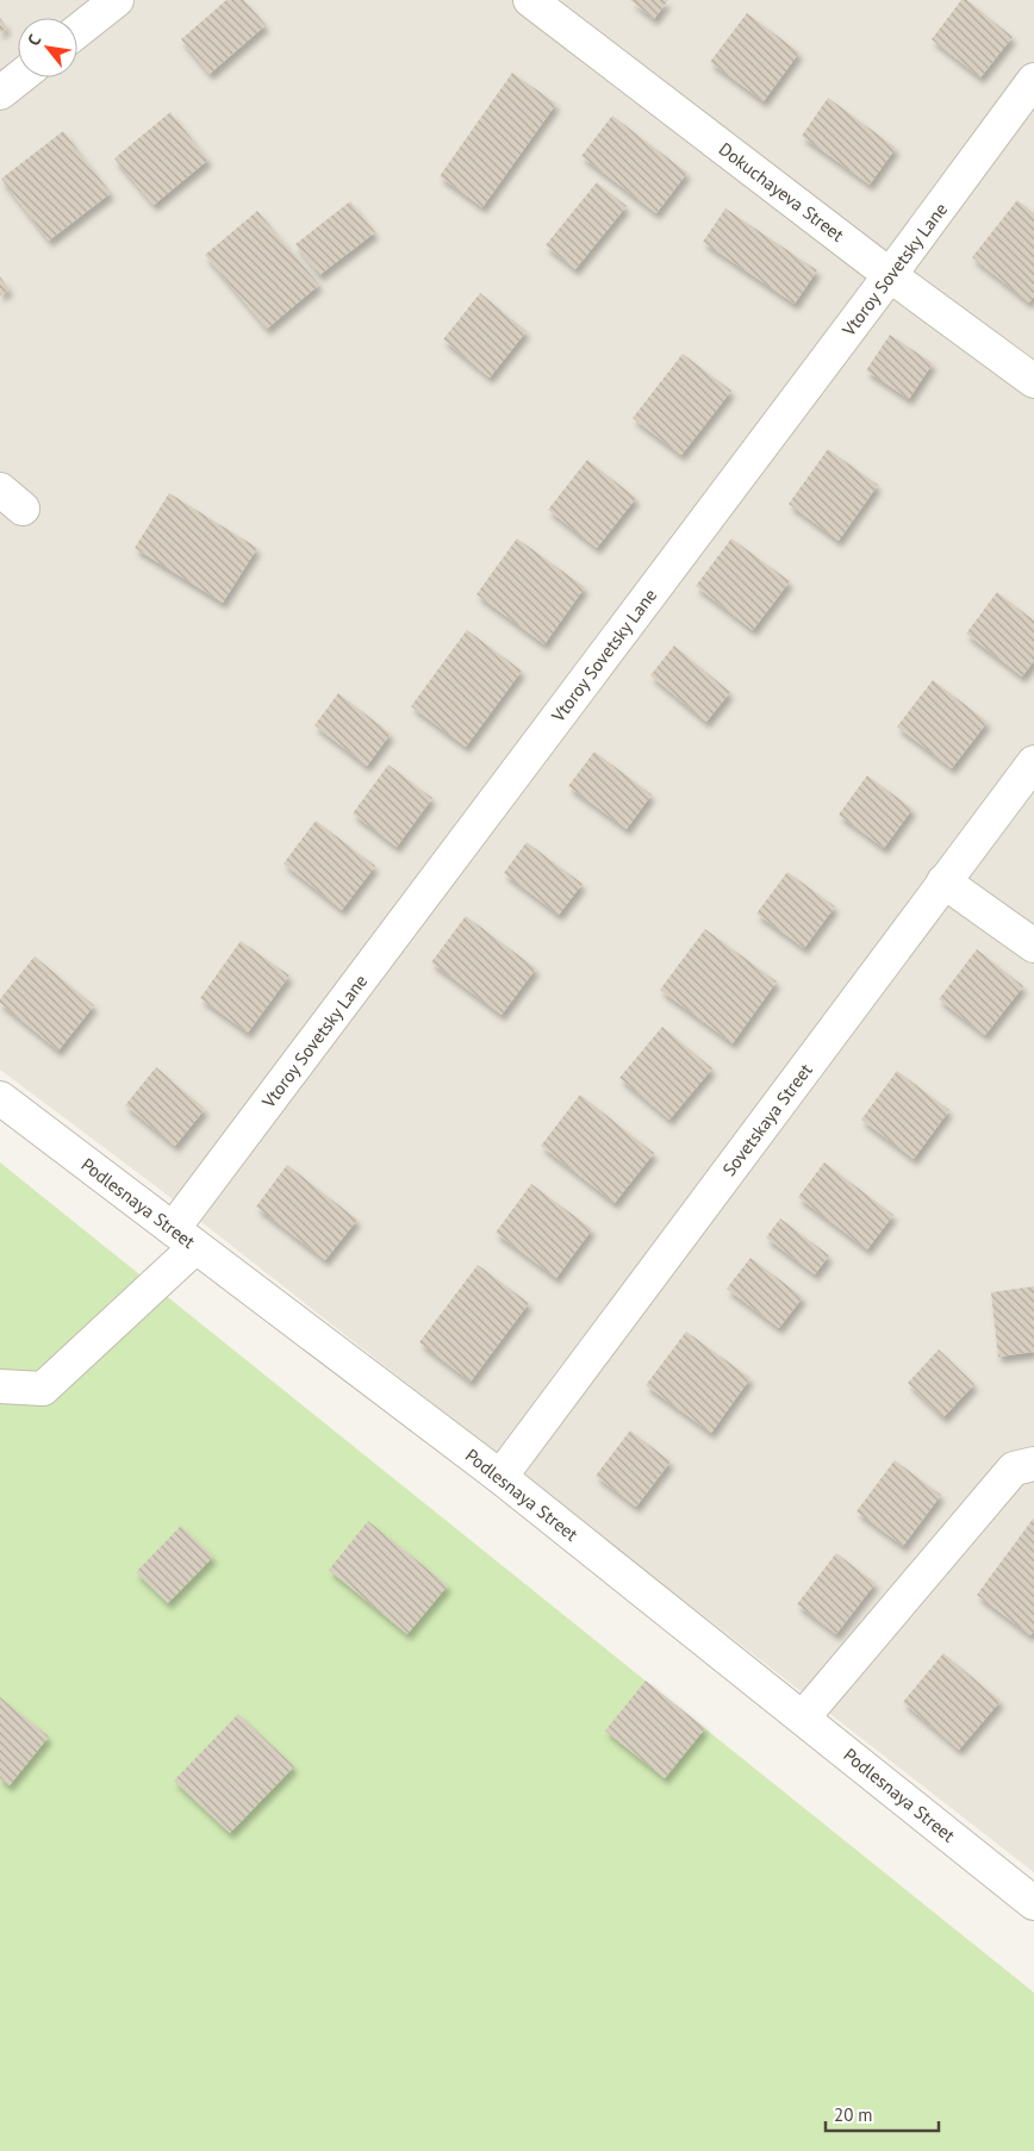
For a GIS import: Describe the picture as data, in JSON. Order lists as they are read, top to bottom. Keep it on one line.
{"streets":{"street":["Dokuchayeva Street","Vtoroy Sovetsky Lane","Sovetskaya Street","Podlesnaya Street"]},"crossings":[["Dokuchayeva Street","Vtoroy Sovetsky Lane"],["Vtoroy Sovetsky Lane","Podlesnaya Street"],["Sovetskaya Street","Podlesnaya Street"]],"scale_bar":"20 m","north":"top left"}
